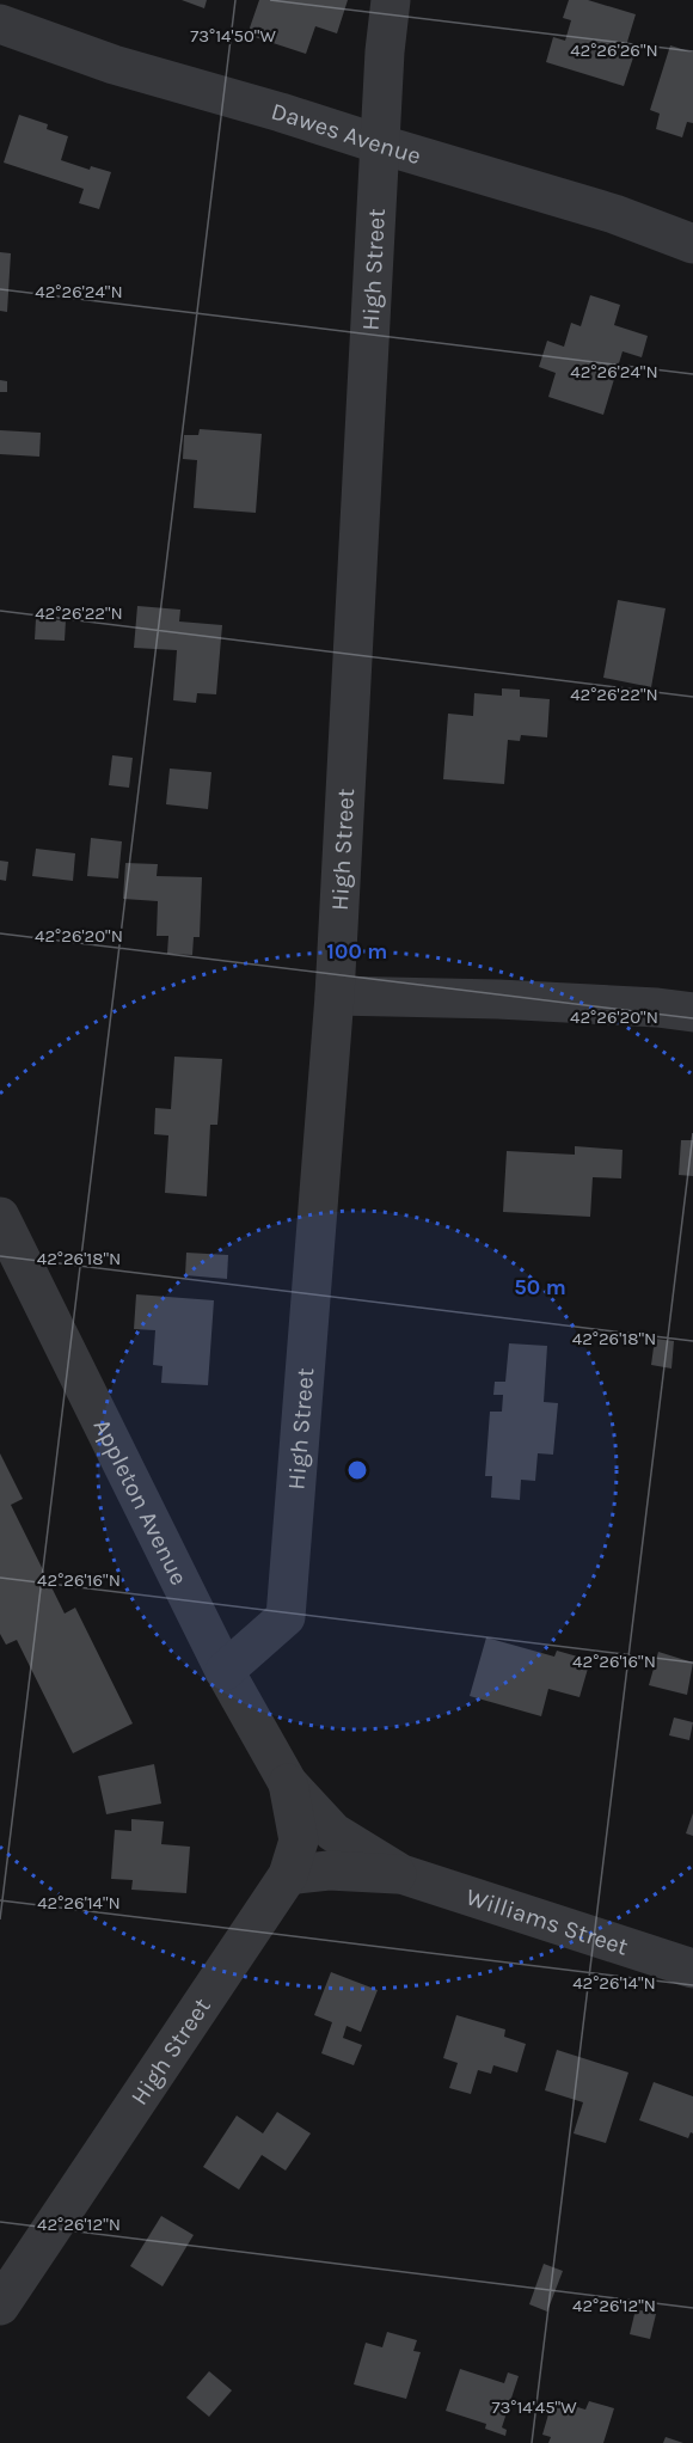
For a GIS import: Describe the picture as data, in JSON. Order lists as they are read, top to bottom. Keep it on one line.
{"streets":{"street":["Dawes Avenue","High Street","Appleton Avenue","Williams Street"]},"crossings":[["Dawes Avenue","High Street"],["High Street","Appleton Avenue"],["High Street","Williams Street"],["Appleton Avenue","Williams Street"]],"coordinates":["73°14'50\"W","42°26'26\"N","42°26'24\"N","42°26'22\"N","42°26'20\"N","42°26'18\"N","42°26'16\"N","42°26'14\"N","42°26'12\"N","73°14'45\"W"],"rings":["100 m","50 m"]}
